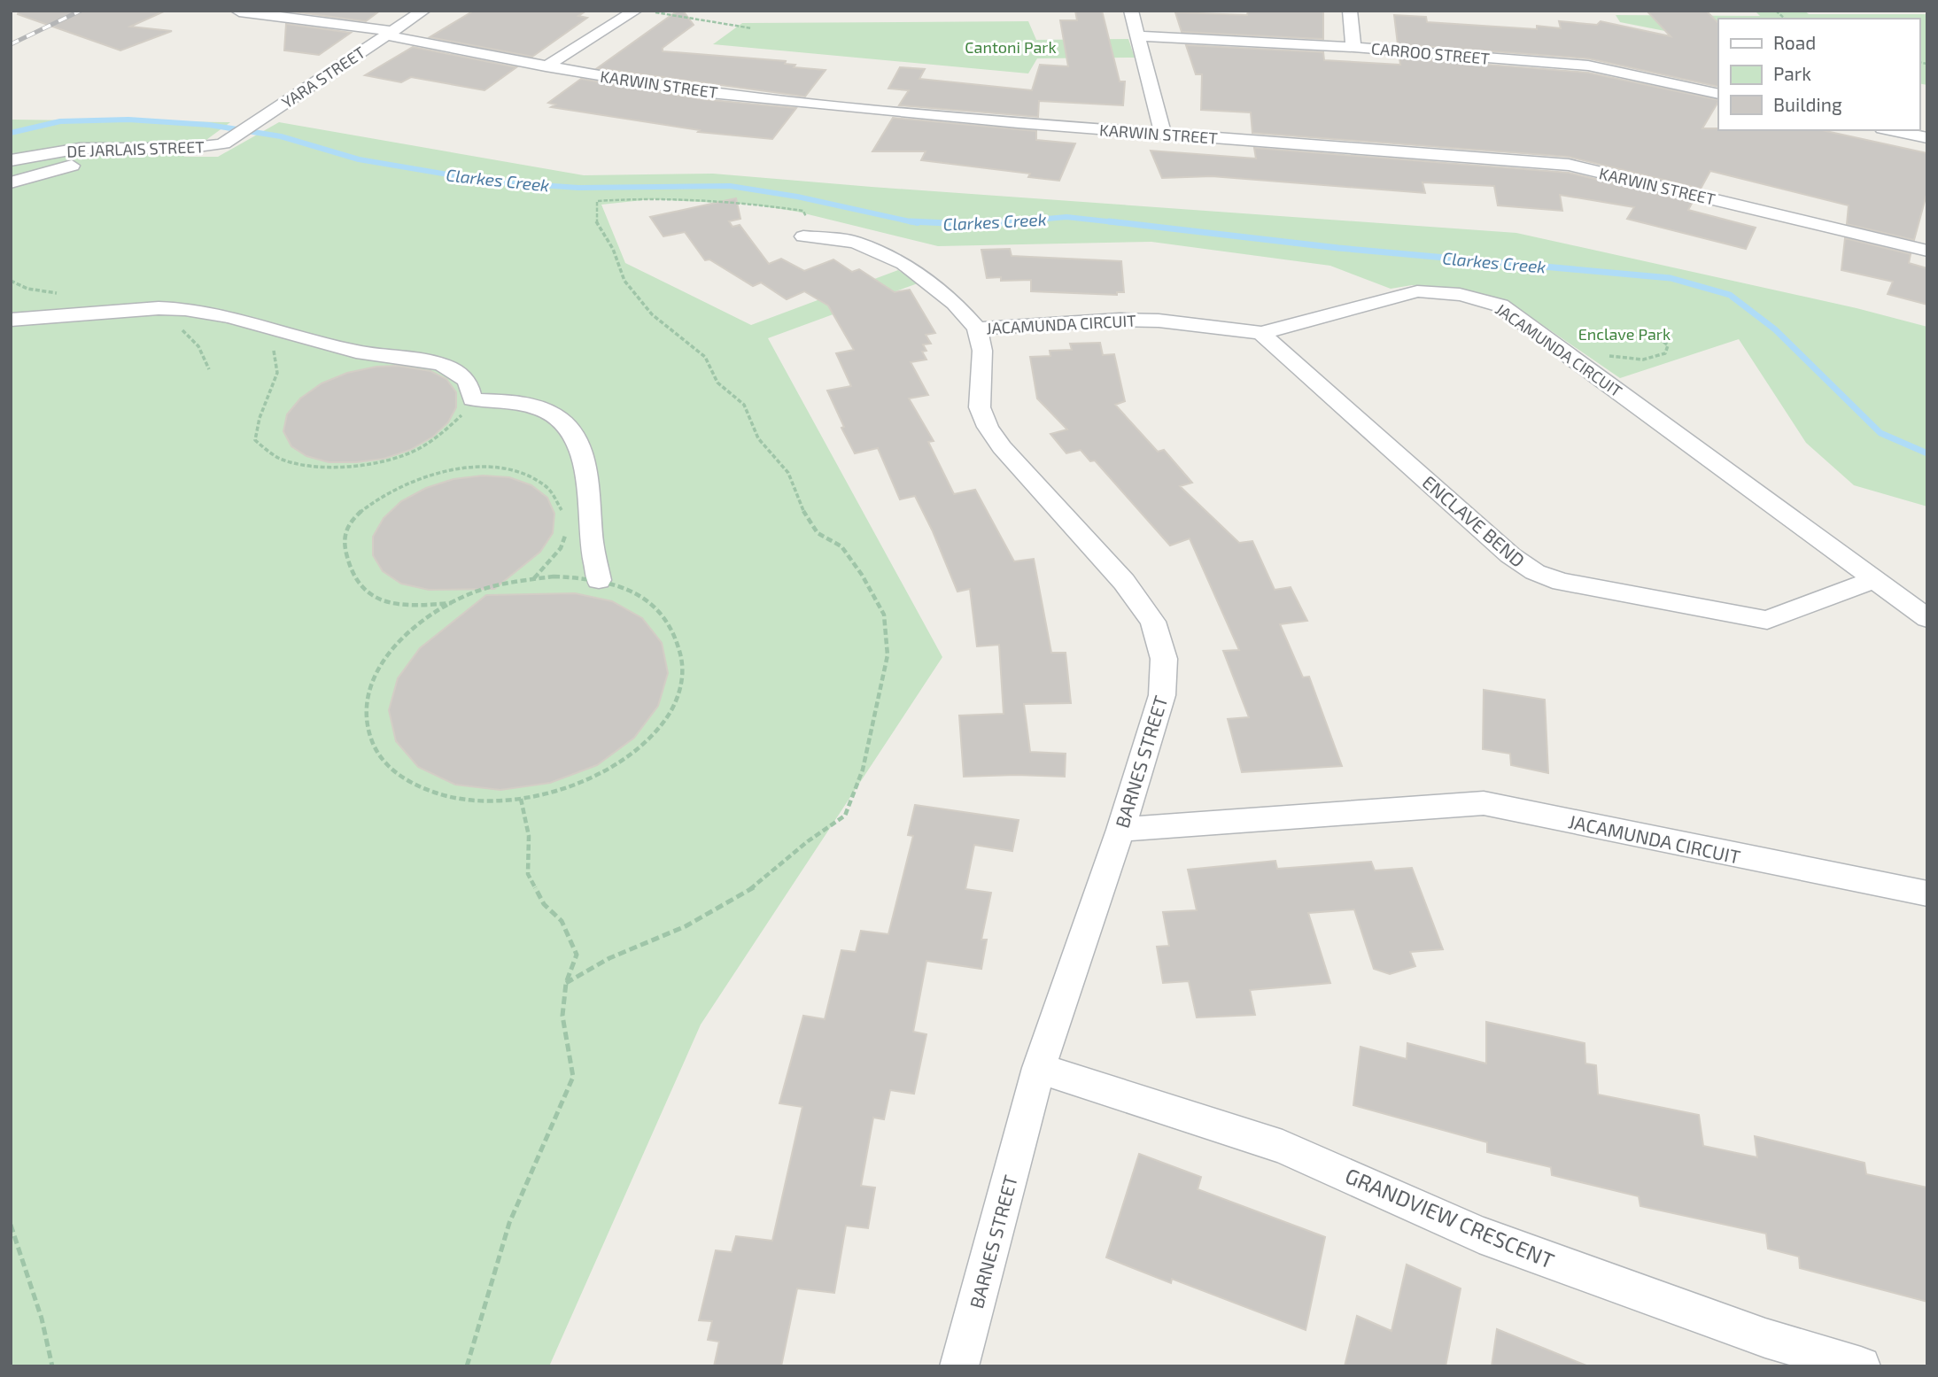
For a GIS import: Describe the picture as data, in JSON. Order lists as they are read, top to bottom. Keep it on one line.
{"streets":{"street":["CARROO STREET","YARA STREET","KARWIN STREET","DE JARLAIS STREET","JACAMUNDA CIRCUIT","ENCLAVE BEND","BARNES STREET","GRANDVIEW CRESCENT"]},"crossings":[["YARA STREET","KARWIN STREET"],["YARA STREET","DE JARLAIS STREET"],["JACAMUNDA CIRCUIT","ENCLAVE BEND"],["JACAMUNDA CIRCUIT","BARNES STREET"],["BARNES STREET","GRANDVIEW CRESCENT"]],"water":["Clarkes Creek"],"parks":["Cantoni Park","Enclave Park"],"legend":["Road","Park","Building"]}
